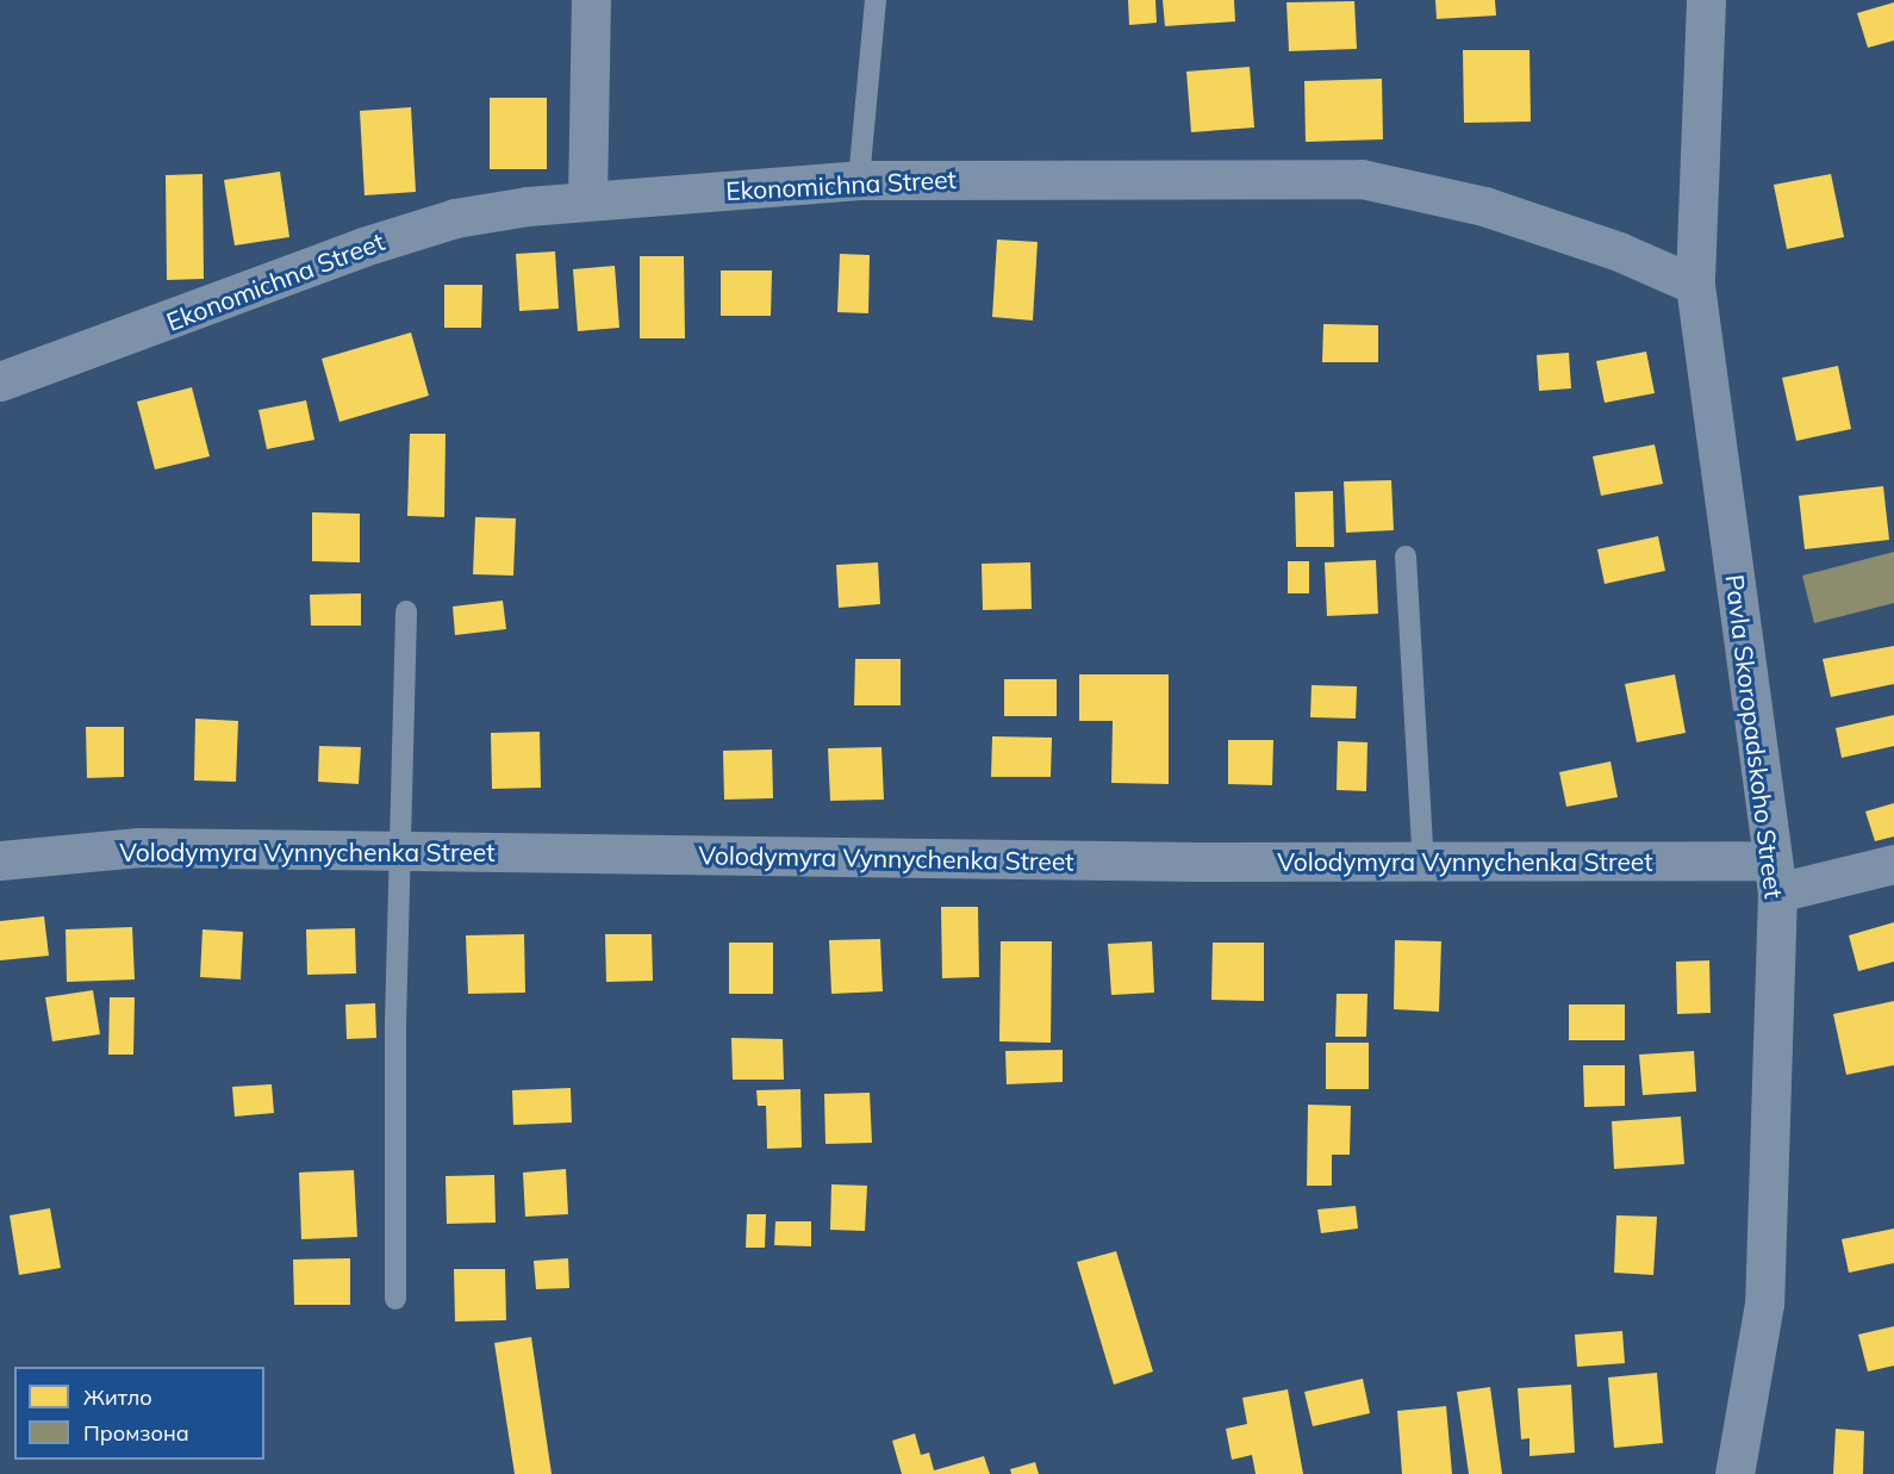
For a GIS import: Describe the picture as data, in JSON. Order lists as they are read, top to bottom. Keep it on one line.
{"streets":{"street":["Ekonomichna Street","Pavla Skoropadskoho Street","Volodymyra Vynnychenka Street"]},"crossings":[["Ekonomichna Street","Pavla Skoropadskoho Street"],["Pavla Skoropadskoho Street","Volodymyra Vynnychenka Street"]],"legend":["Житло","Промзона"]}
